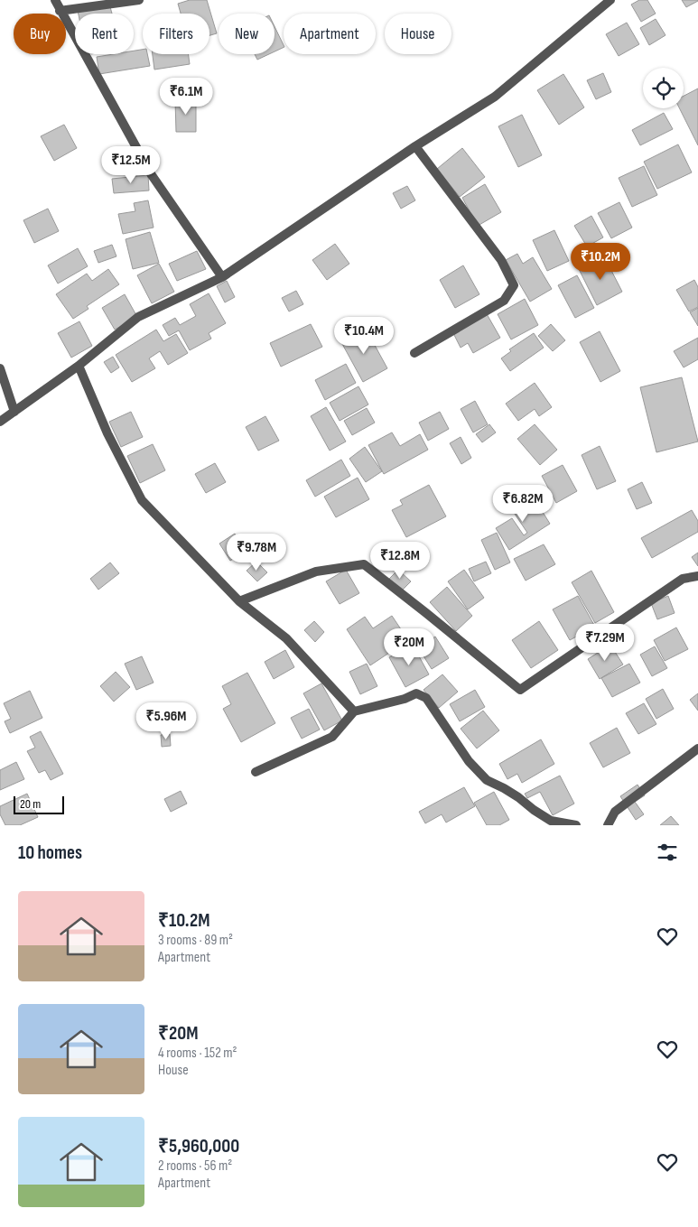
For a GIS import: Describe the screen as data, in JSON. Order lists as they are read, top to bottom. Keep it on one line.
{"scale_bar":"20 m","page":{"chip":["Buy","Rent","Filters","New","Apartment","House"],"price":["₹6.1M","₹12.5M","₹10.2M","₹10.4M","₹6.82M","₹9.78M","₹12.8M","₹7.29M","₹20M","₹5.96M"],"scale":"20 m","heading":"10 homes","list":[{"name":"₹10.2M","note":"3 rooms · 89 m² · Apartment"},{"name":"₹20M","note":"4 rooms · 152 m² · House"},{"name":"₹5,960,000","note":"2 rooms · 56 m² · Apartment"}]}}
